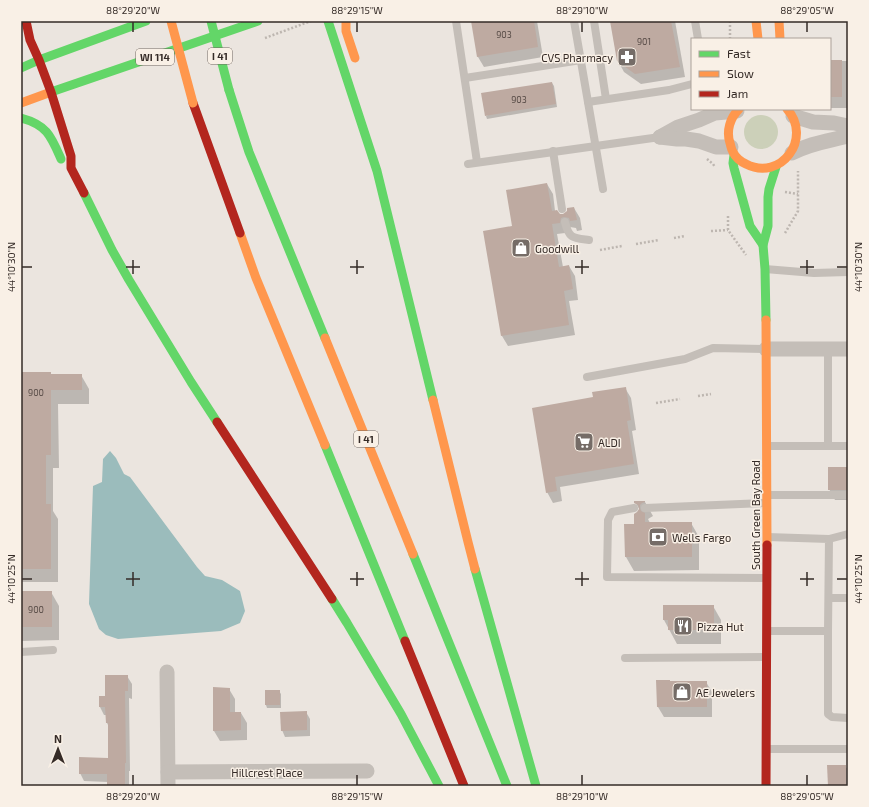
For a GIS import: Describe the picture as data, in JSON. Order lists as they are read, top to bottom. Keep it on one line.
{"streets":{"main road":["I 41","WI 114","South Green Bay Road"],"street":["Hillcrest Place"]},"places":{"pharmacy":["CVS Pharmacy"],"shop":["Goodwill","AE Jewelers"],"supermarket":["ALDI"],"bank":["Wells Fargo"],"restaurant":["Pizza Hut"]},"house_numbers":["903","901","903","900","900"],"legend":["Fast","Slow","Jam"],"north":"top","coordinates":["88°29'20\"W","88°29'15\"W","88°29'10\"W","88°29'05\"W","44°10'30\"N","44°10'25\"N"]}
